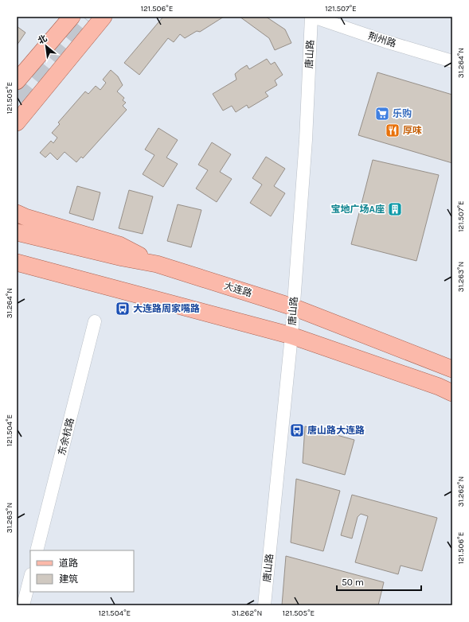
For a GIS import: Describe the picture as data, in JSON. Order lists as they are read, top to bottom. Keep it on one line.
{"streets":{"main road":["大连路"],"street":["荆州路","唐山路","东余杭路"]},"crossings":[["荆州路","唐山路"],["唐山路","大连路"]],"places":{"supermarket":["乐购"],"restaurant":["厚味"],"building":["宝地广场A座"],"bus stop":["大连路周家嘴路","唐山路大连路"]},"legend":["道路","建筑"],"scale_bar":"50 m","north":"top left","coordinates":["121.506°E","121.507°E","31.264°N","121.505°E","31.263°N","121.504°E","31.262°N"]}
